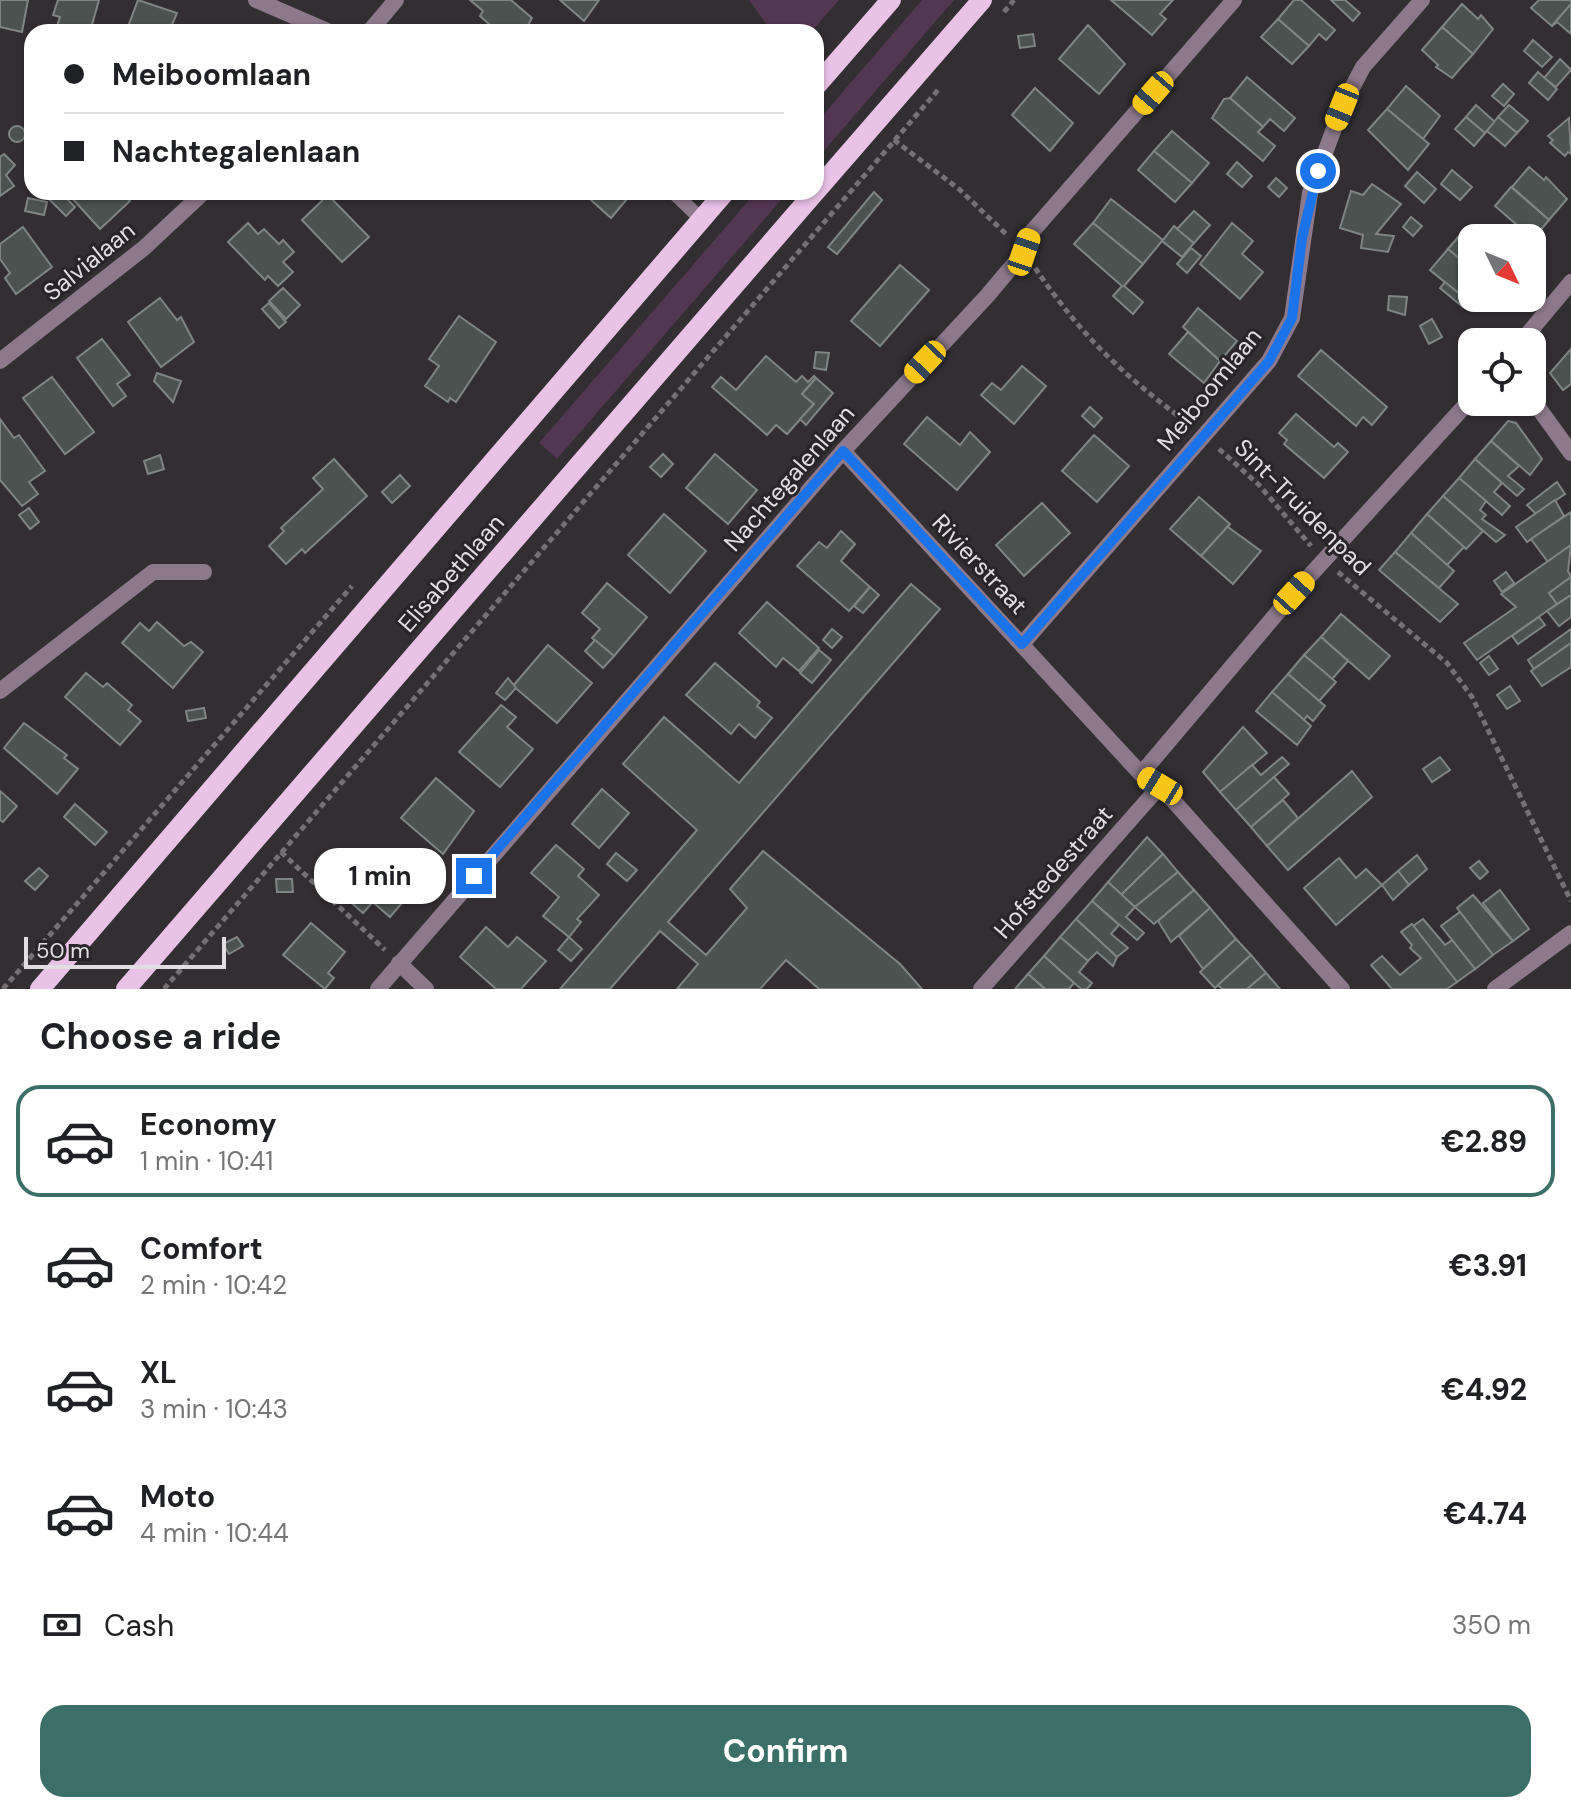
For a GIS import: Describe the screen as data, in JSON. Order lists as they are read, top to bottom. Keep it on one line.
{"streets":{"main road":["Elisabethlaan"],"street":["Salvialaan","Meiboomlaan","Nachtegalenlaan","Rivierstraat","Hofstedestraat"],"path":["Sint-Truidenpad"]},"crossings":[["Meiboomlaan","Sint-Truidenpad"],["Meiboomlaan","Rivierstraat"],["Nachtegalenlaan","Sint-Truidenpad"],["Nachtegalenlaan","Rivierstraat"],["Sint-Truidenpad","Elisabethlaan"],["Rivierstraat","Hofstedestraat"]],"scale_bar":"50 m","north":"bottom right","page":{"banner":["Meiboomlaan","Nachtegalenlaan"],"bubble":"1 min","scale":"50 m","heading":"Choose a ride","list":[{"name":"Economy","note":"1 min · 10:41","value":"€2.89"},{"name":"Comfort","note":"2 min · 10:42","value":"€3.91"},{"name":"XL","note":"3 min · 10:43","value":"€4.92"},{"name":"Moto","note":"4 min · 10:44","value":"€4.74"}],"pay":["Cash","350 m"],"buttons":"Confirm"}}
